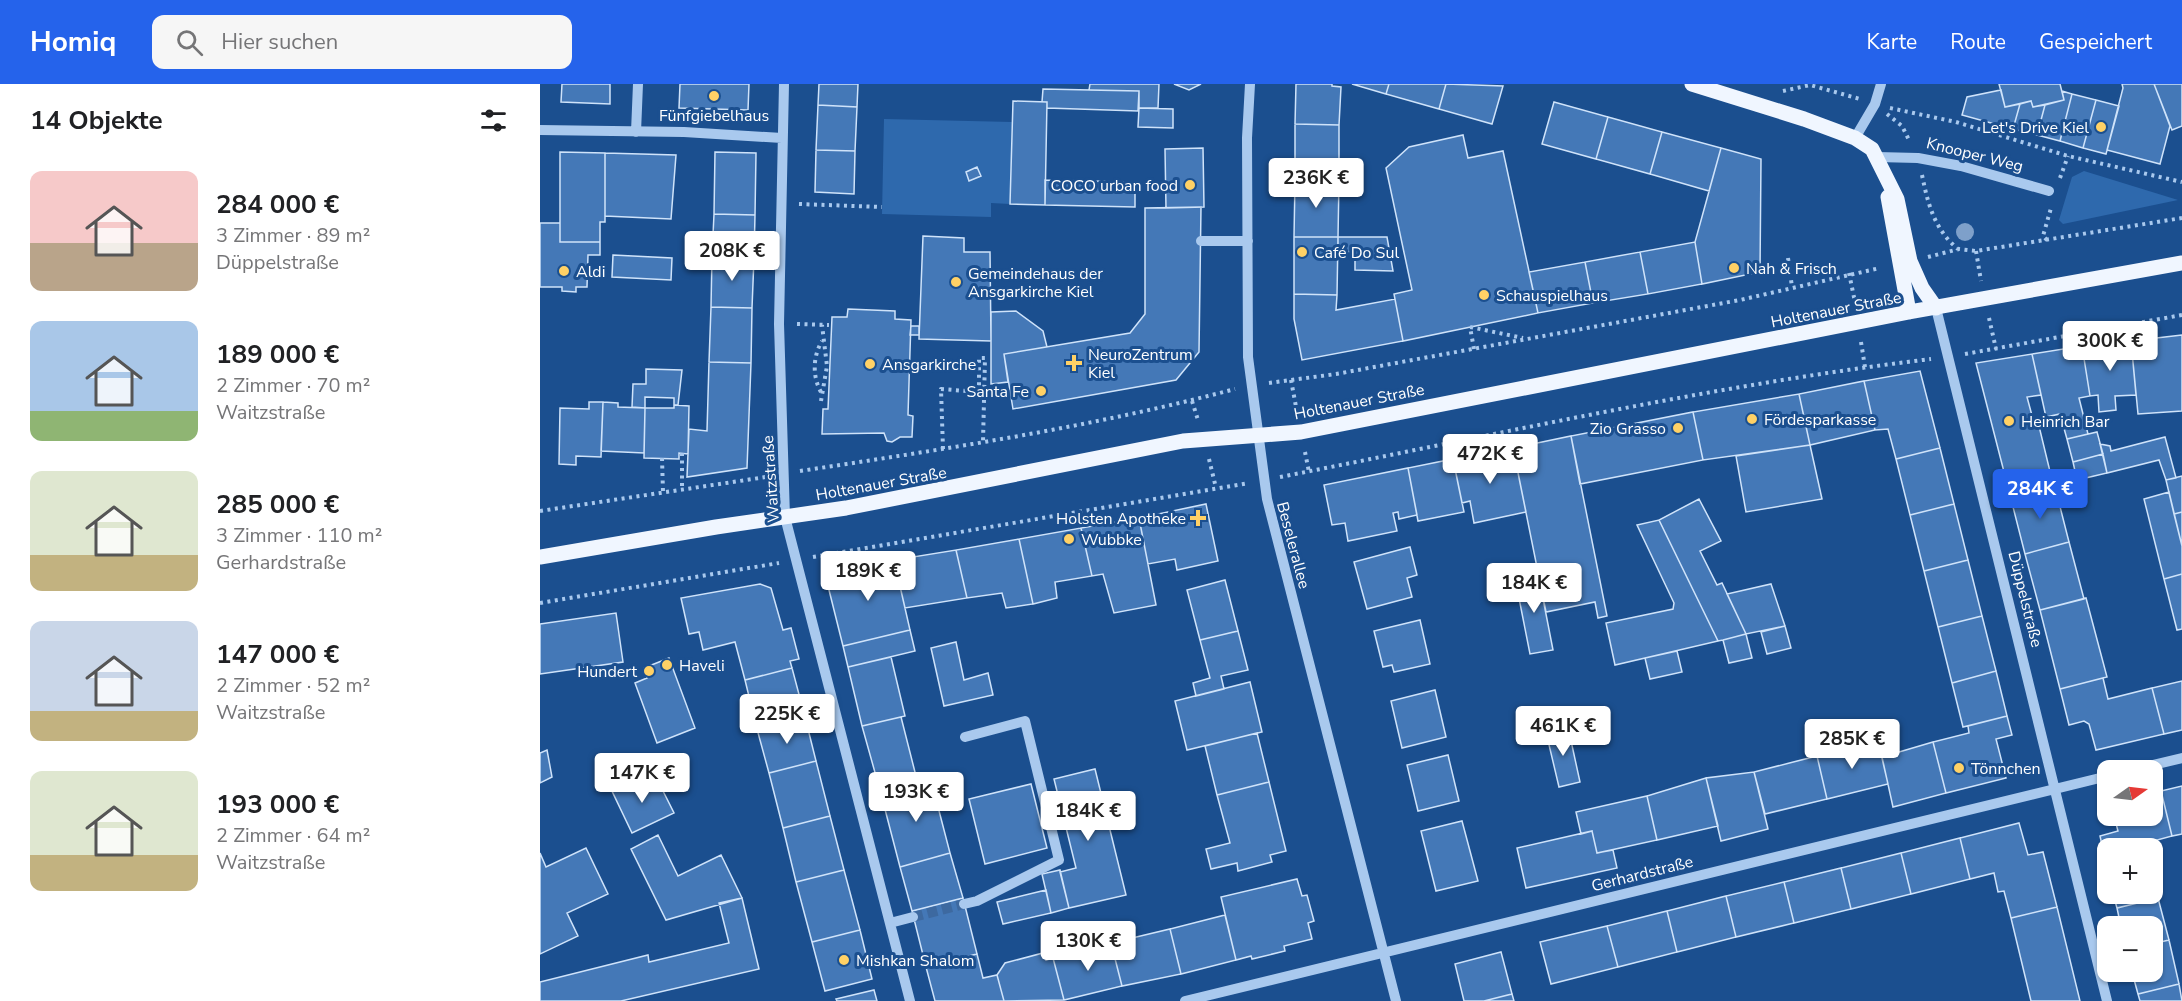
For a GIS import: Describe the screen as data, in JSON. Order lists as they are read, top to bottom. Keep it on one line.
{"streets":{"main road":["Holtenauer Straße","Düppelstraße"],"street":["Knooper Weg","Waitzstraße","Beselerallee","Gerhardstraße"]},"crossings":[["Knooper Weg","Düppelstraße"],["Holtenauer Straße","Waitzstraße"],["Holtenauer Straße","Beselerallee"],["Holtenauer Straße","Düppelstraße"],["Beselerallee","Gerhardstraße"],["Düppelstraße","Gerhardstraße"]],"places":{"other":["Fünfgiebelhaus","Let's Drive Kiel","COCO urban food","Café Do Sul","Nah & Frisch","Aldi","Gemeindehaus der Ansgarkirche Kiel","Schauspielhaus","Ansgarkirche","Santa Fe","Fördesparkasse","Heinrich Bar","Zio Grasso","Wubbke","Haveli","Hundert","Tönnchen","Mishkan Shalom"],"health":["NeuroZentrum Kiel","Holsten Apotheke"]},"north":"right","page":{"header":"Homiq","search":"Hier suchen","nav":["Karte","Route","Gespeichert"],"heading":"14 Objekte","list":[{"name":"284 000 €","note":"3 Zimmer · 89 m² · Düppelstraße"},{"name":"189 000 €","note":"2 Zimmer · 70 m² · Waitzstraße"},{"name":"285 000 €","note":"3 Zimmer · 110 m² · Gerhardstraße"},{"name":"147 000 €","note":"2 Zimmer · 52 m² · Waitzstraße"},{"name":"193 000 €","note":"2 Zimmer · 64 m² · Waitzstraße"}],"price":["236K €","208K €","300K €","472K €","284K €","189K €","184K €","225K €","461K €","285K €","147K €","193K €","184K €","130K €"],"map_buttons":["+","−"]}}
